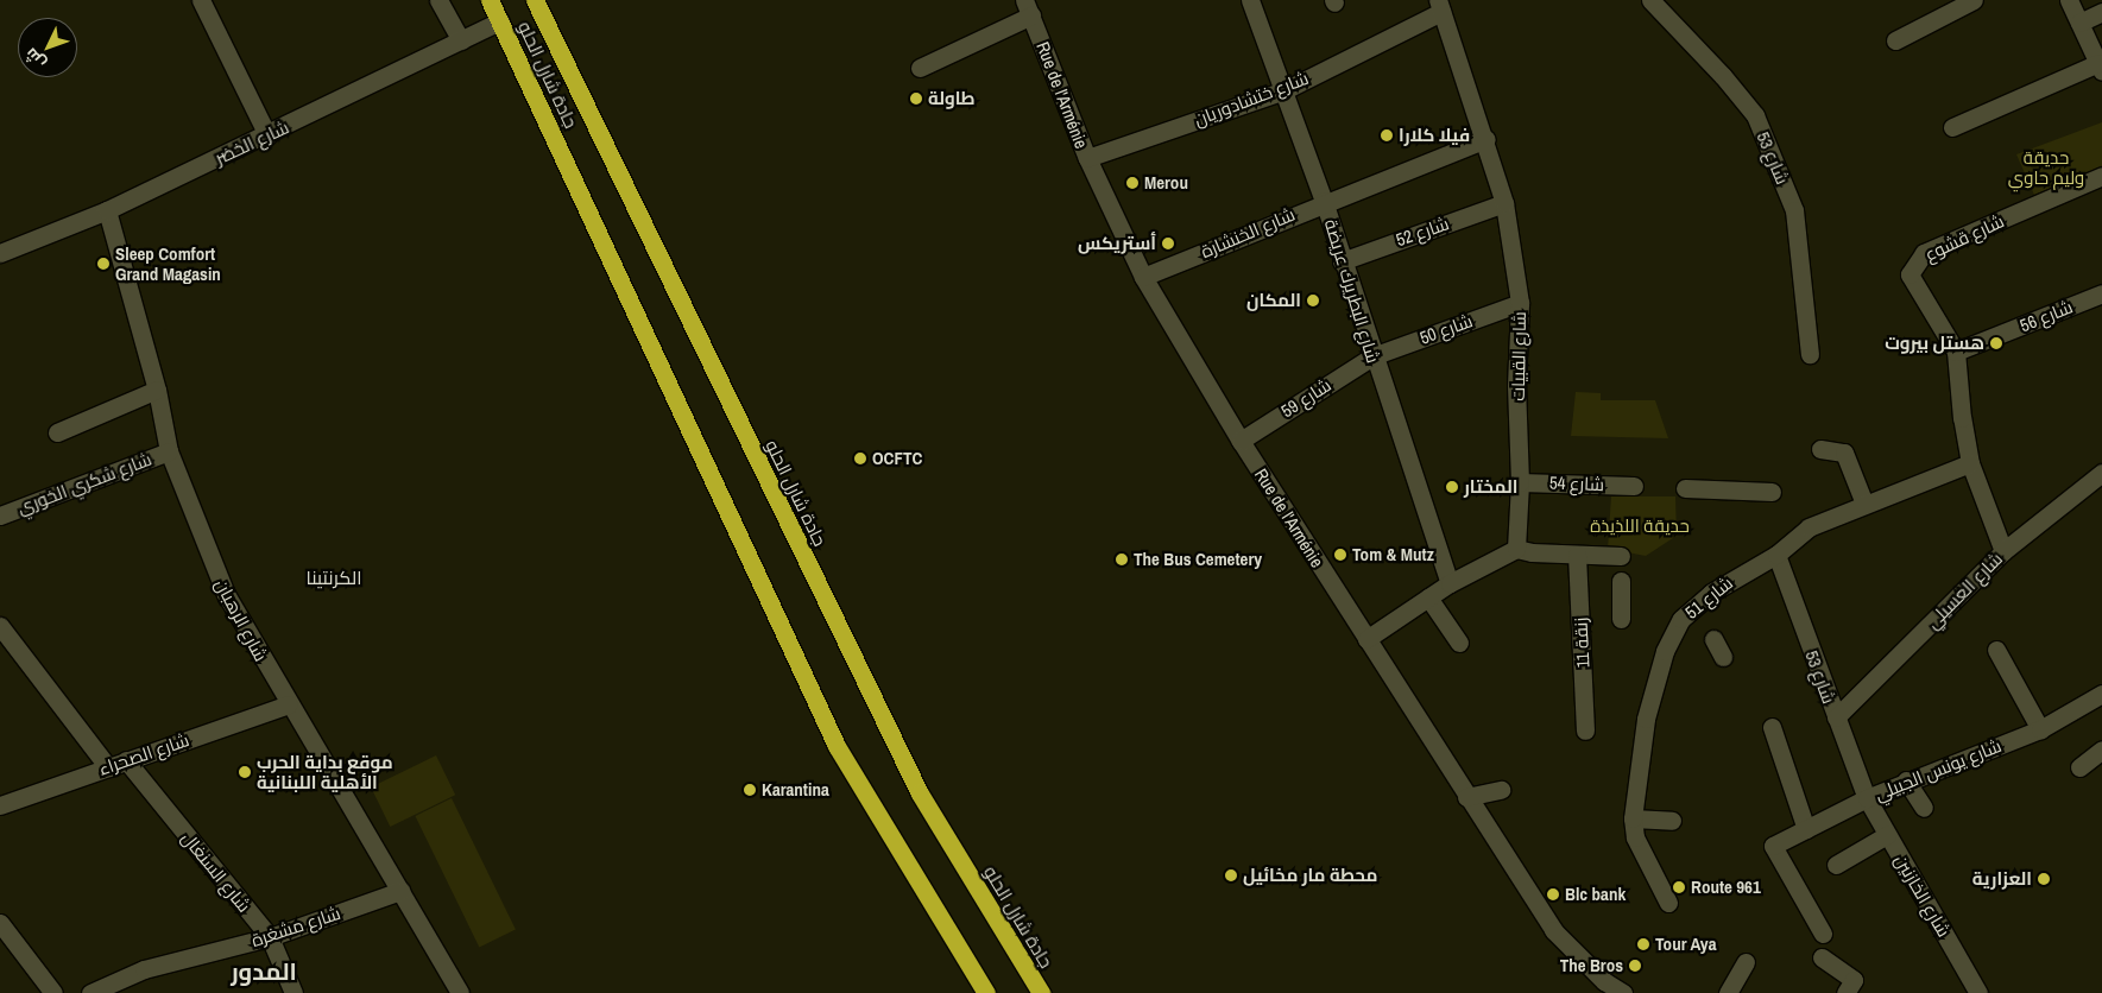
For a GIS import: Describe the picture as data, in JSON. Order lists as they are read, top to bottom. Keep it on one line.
{"streets":{"highway":["جادة شارل الحلو"],"street":["Rue de l'Arménie","شارع ختشادوريان","شارع الخضر","شارع 53","شارع 52","شارع الخنشارة","شارع قشوع","شارع البطريرك عريضة","شارع 56","شارع 50","شارع القبيات","شارع 59","شارع شكري الخوري","شارع 54","شارع العسيلي","شارع 51","شارع الرهبان","زنقة 11","شارع الصحراء","شارع يونس الجبيلي","شارع السنغال","شارع الخازنين","شارع مشغرة"]},"crossings":[["جادة شارل الحلو","شارع الخضر"],["Rue de l'Arménie","شارع ختشادوريان"],["Rue de l'Arménie","شارع الخنشارة"],["Rue de l'Arménie","شارع 59"],["شارع ختشادوريان","شارع البطريرك عريضة"],["شارع ختشادوريان","شارع القبيات"],["شارع الخضر","شارع الرهبان"],["شارع 53","شارع العسيلي"],["شارع 53","شارع 51"],["شارع 53","شارع يونس الجبيلي"],["شارع 53","شارع الخازنين"],["شارع 52","شارع البطريرك عريضة"],["شارع 52","شارع القبيات"],["شارع الخنشارة","شارع البطريرك عريضة"],["شارع الخنشارة","شارع القبيات"],["شارع قشوع","شارع 56"],["شارع قشوع","شارع العسيلي"],["شارع قشوع","شارع 51"],["شارع البطريرك عريضة","شارع 50"],["شارع البطريرك عريضة","شارع 59"],["شارع 50","شارع القبيات"],["شارع 50","شارع 59"],["شارع القبيات","شارع 54"],["شارع شكري الخوري","شارع الرهبان"],["شارع الرهبان","شارع الصحراء"],["شارع الرهبان","شارع مشغرة"],["شارع الصحراء","شارع السنغال"],["شارع يونس الجبيلي","شارع الخازنين"],["شارع السنغال","شارع مشغرة"]],"districts":["الكرنتينا","المدور"],"parks":["حديقة وليم حاوي","حديقة اللذيذة"],"places":["طاولة","فيلا كلارا","Merou","أستريكس","Sleep Comfort Grand Magasin","المكان","هستل بيروت","OCFTC","المختار","Tom & Mutz","The Bus Cemetery","موقع بداية الحرب الأهلية اللبنانية","Karantina","محطة مار مخائيل","العزارية","Route 961","Blc bank","Tour Aya","The Bros"],"north":"bottom left"}
